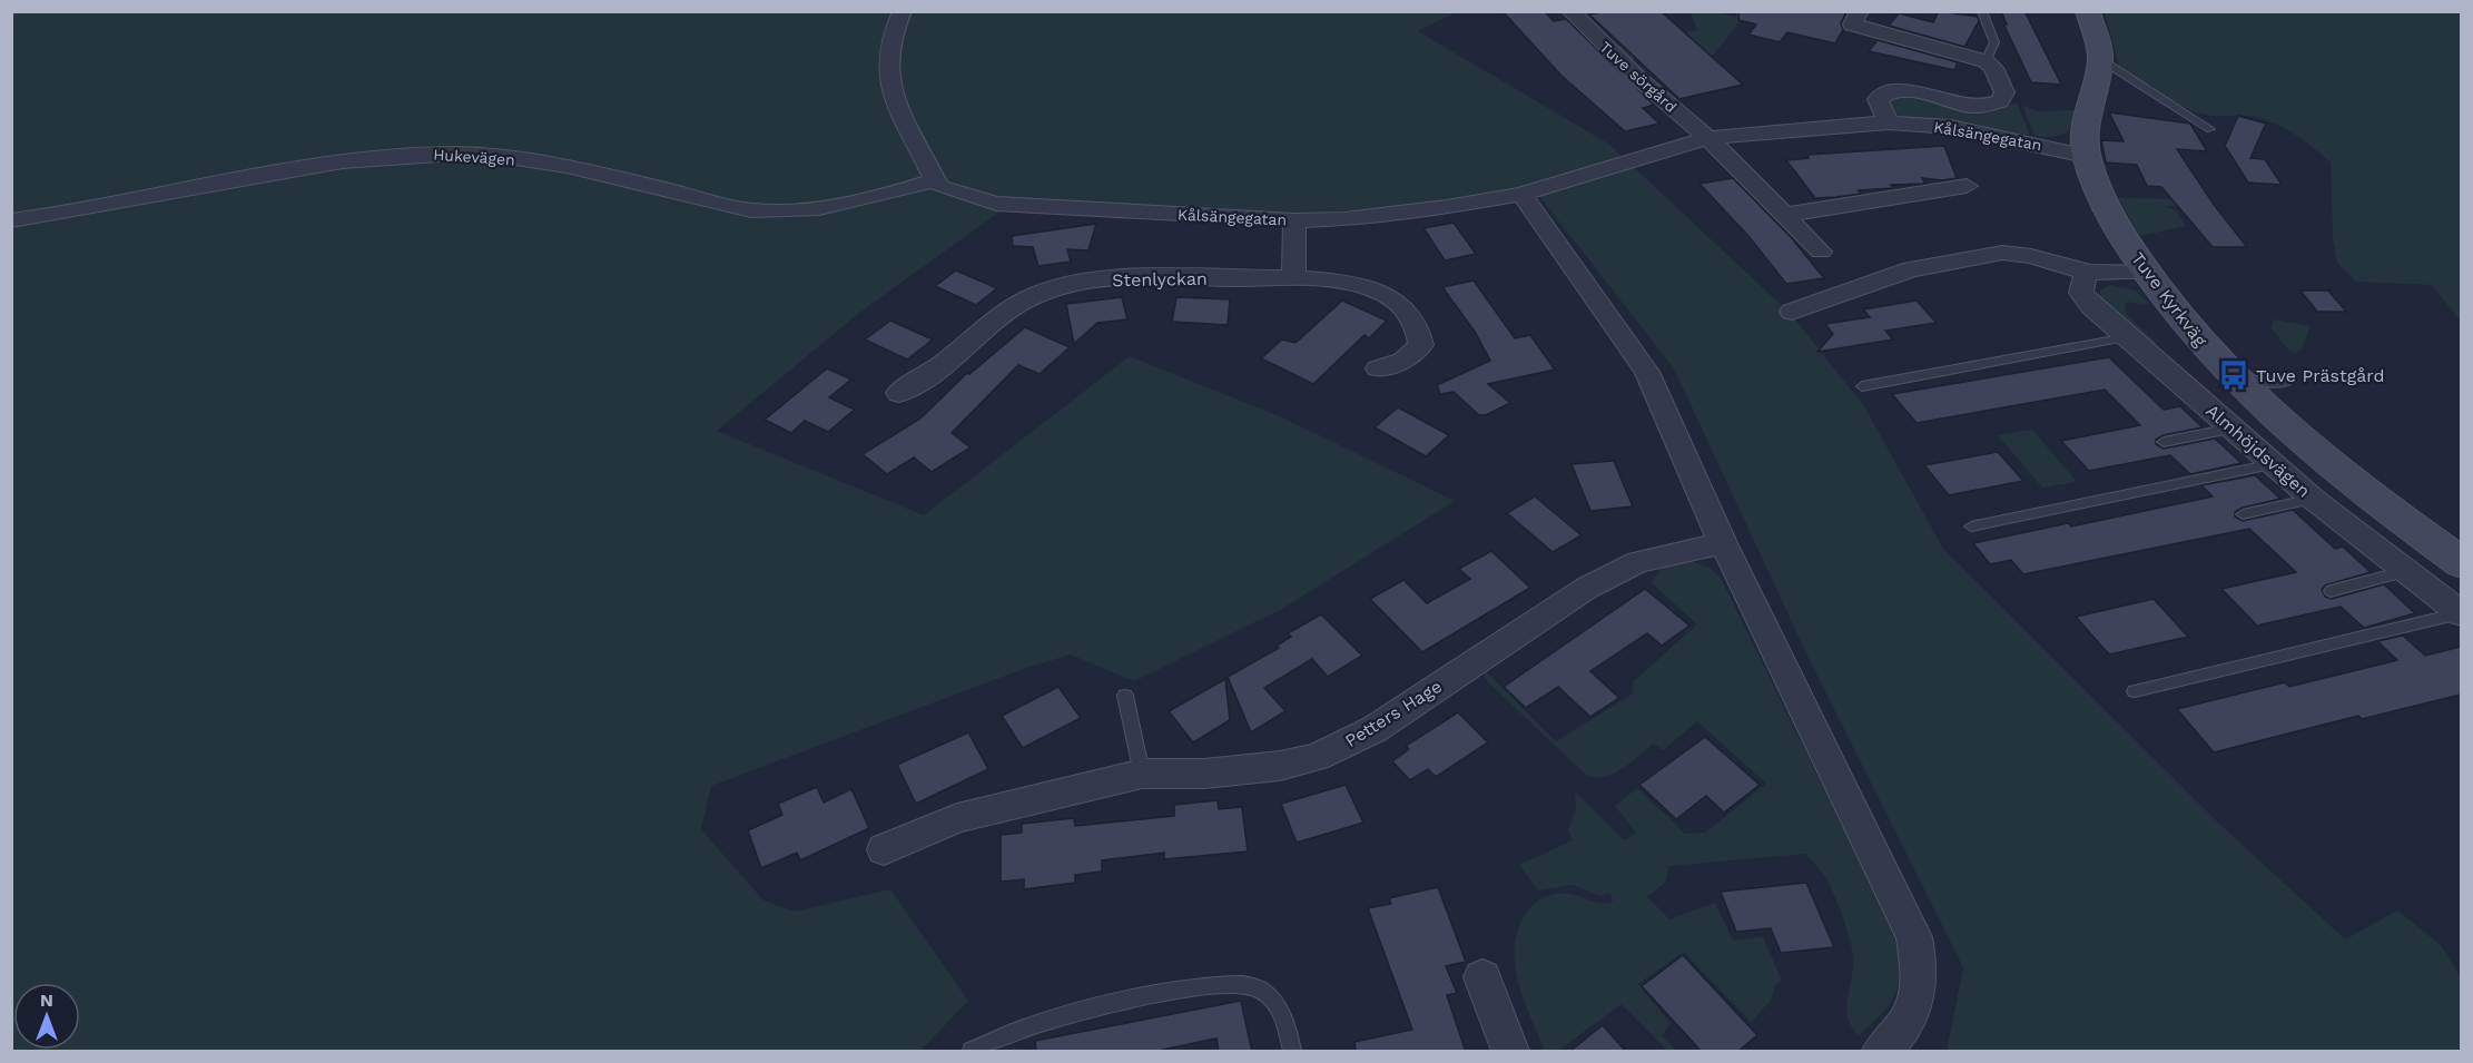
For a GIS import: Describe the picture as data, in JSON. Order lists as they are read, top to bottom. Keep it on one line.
{"streets":{"street":["Tuve sörgård","Kålsängegatan","Hukevägen","Stenlyckan","Tuve Kyrkväg","Almhöjdsvägen","Petters Hage"]},"crossings":[["Tuve sörgård","Kålsängegatan"],["Kålsängegatan","Hukevägen"],["Kålsängegatan","Tuve Kyrkväg"]],"places":{"bus stop":["Tuve Prästgård"]},"north":"top"}
